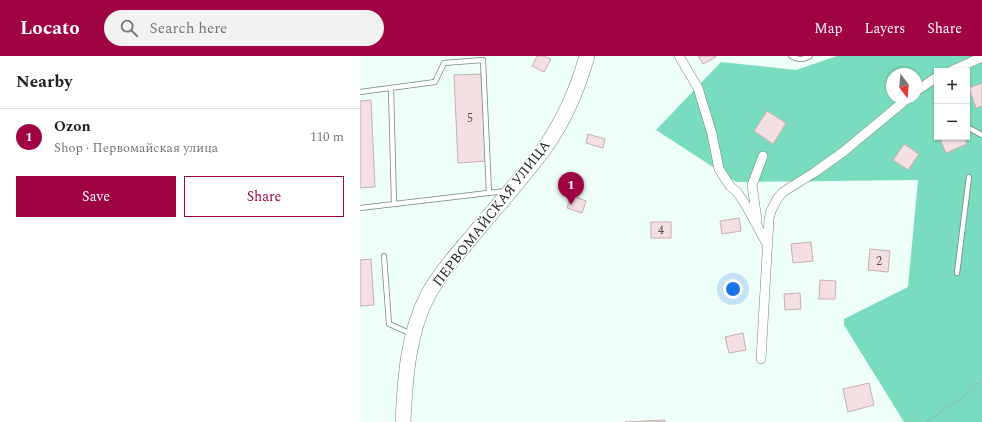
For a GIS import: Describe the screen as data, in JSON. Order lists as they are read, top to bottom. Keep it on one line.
{"streets":{"main road":["ПЕРВОМАЙСКАЯ УЛИЦА"]},"house_numbers":["5","4","2"],"north":"bottom","page":{"header":"Locato","search":"Search here","nav":["Map","Layers","Share"],"heading":"Nearby","map_buttons":["+","−"],"list":[{"mark":"1","name":"Ozon","note":"Shop · Первомайская улица","value":"110 m"}],"buttons":["Save","Share"],"pins":"1"}}
